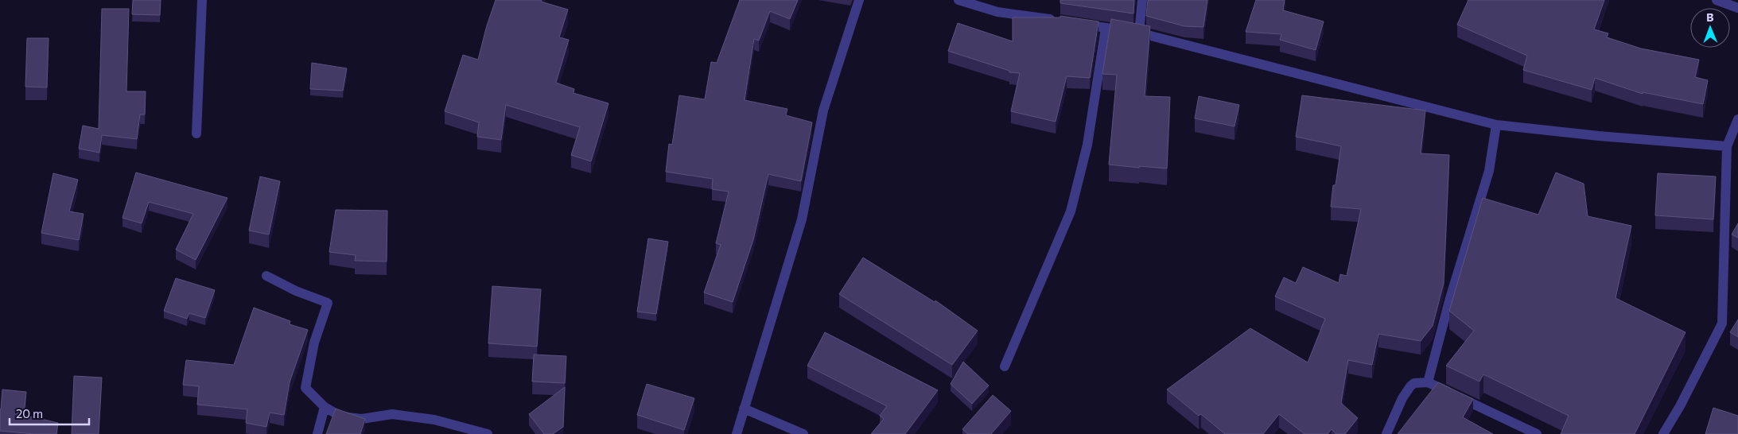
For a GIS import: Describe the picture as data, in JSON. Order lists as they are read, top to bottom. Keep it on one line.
{"scale_bar":"20 m","north":"top"}
